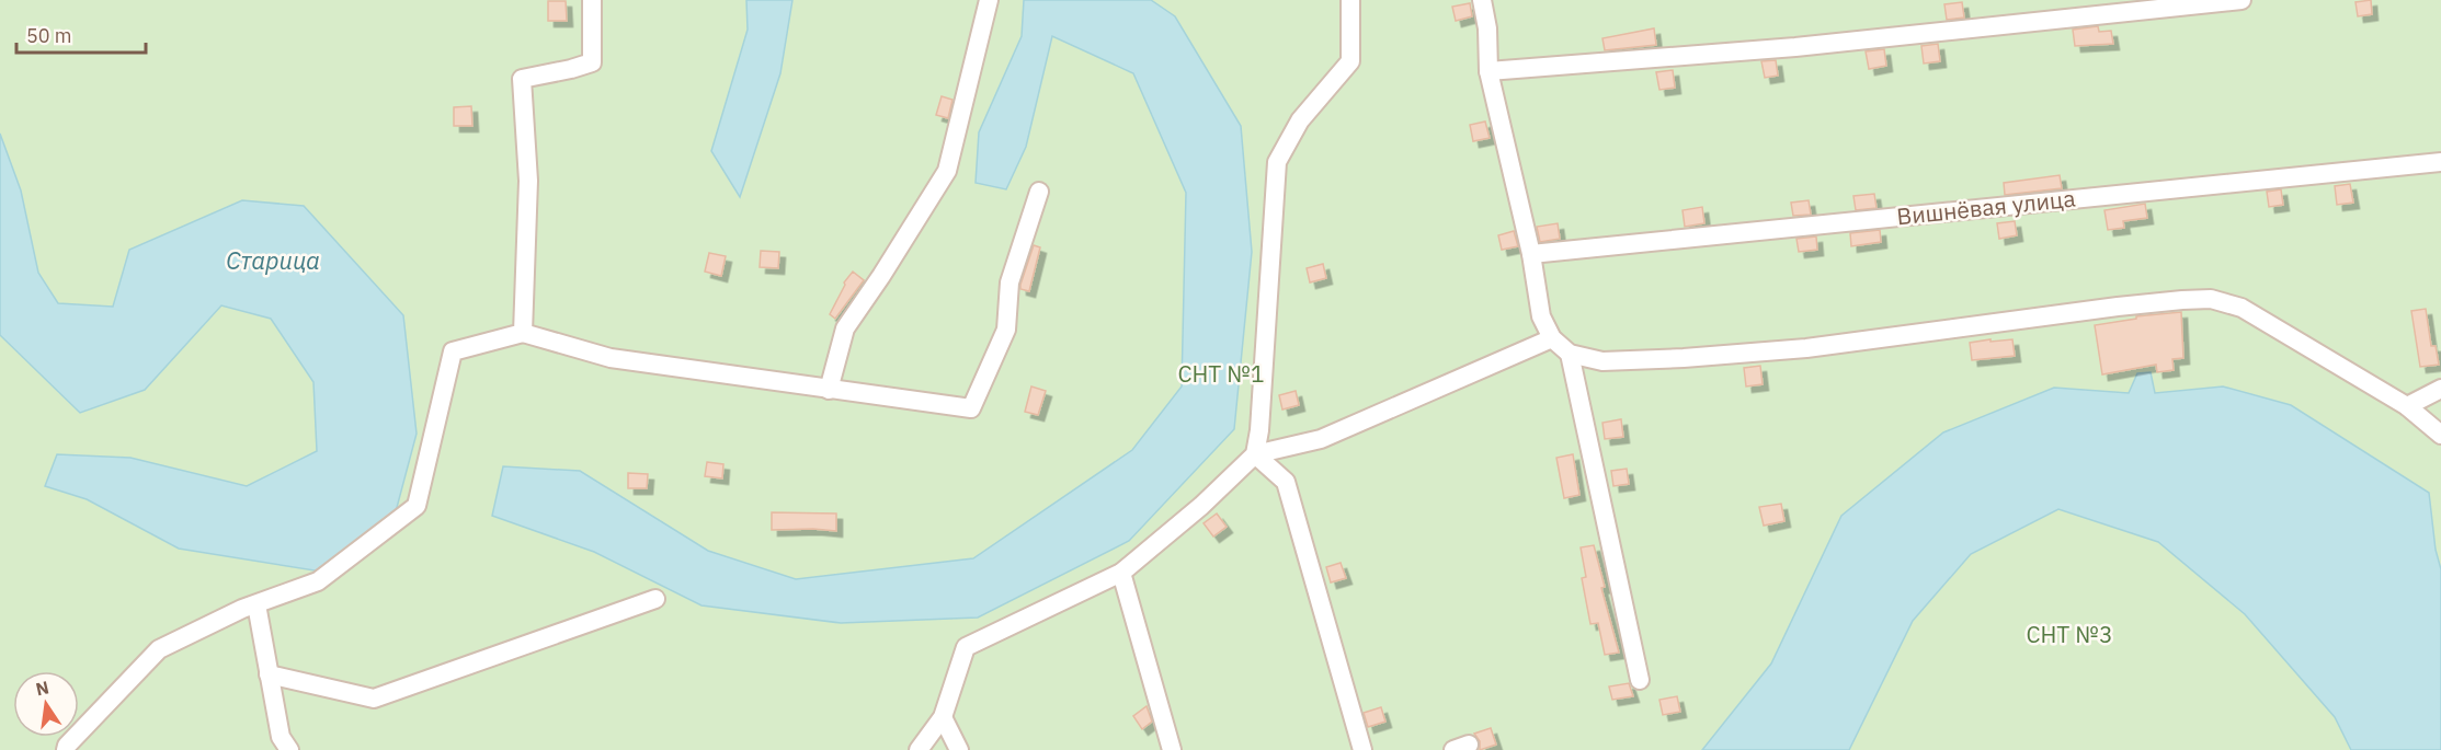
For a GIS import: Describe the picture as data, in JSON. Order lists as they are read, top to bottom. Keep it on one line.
{"streets":{"street":["Вишнёвая улица"]},"water":["Старица"],"parks":["СНТ №1","СНТ №3"],"scale_bar":"50 m","north":"top"}
